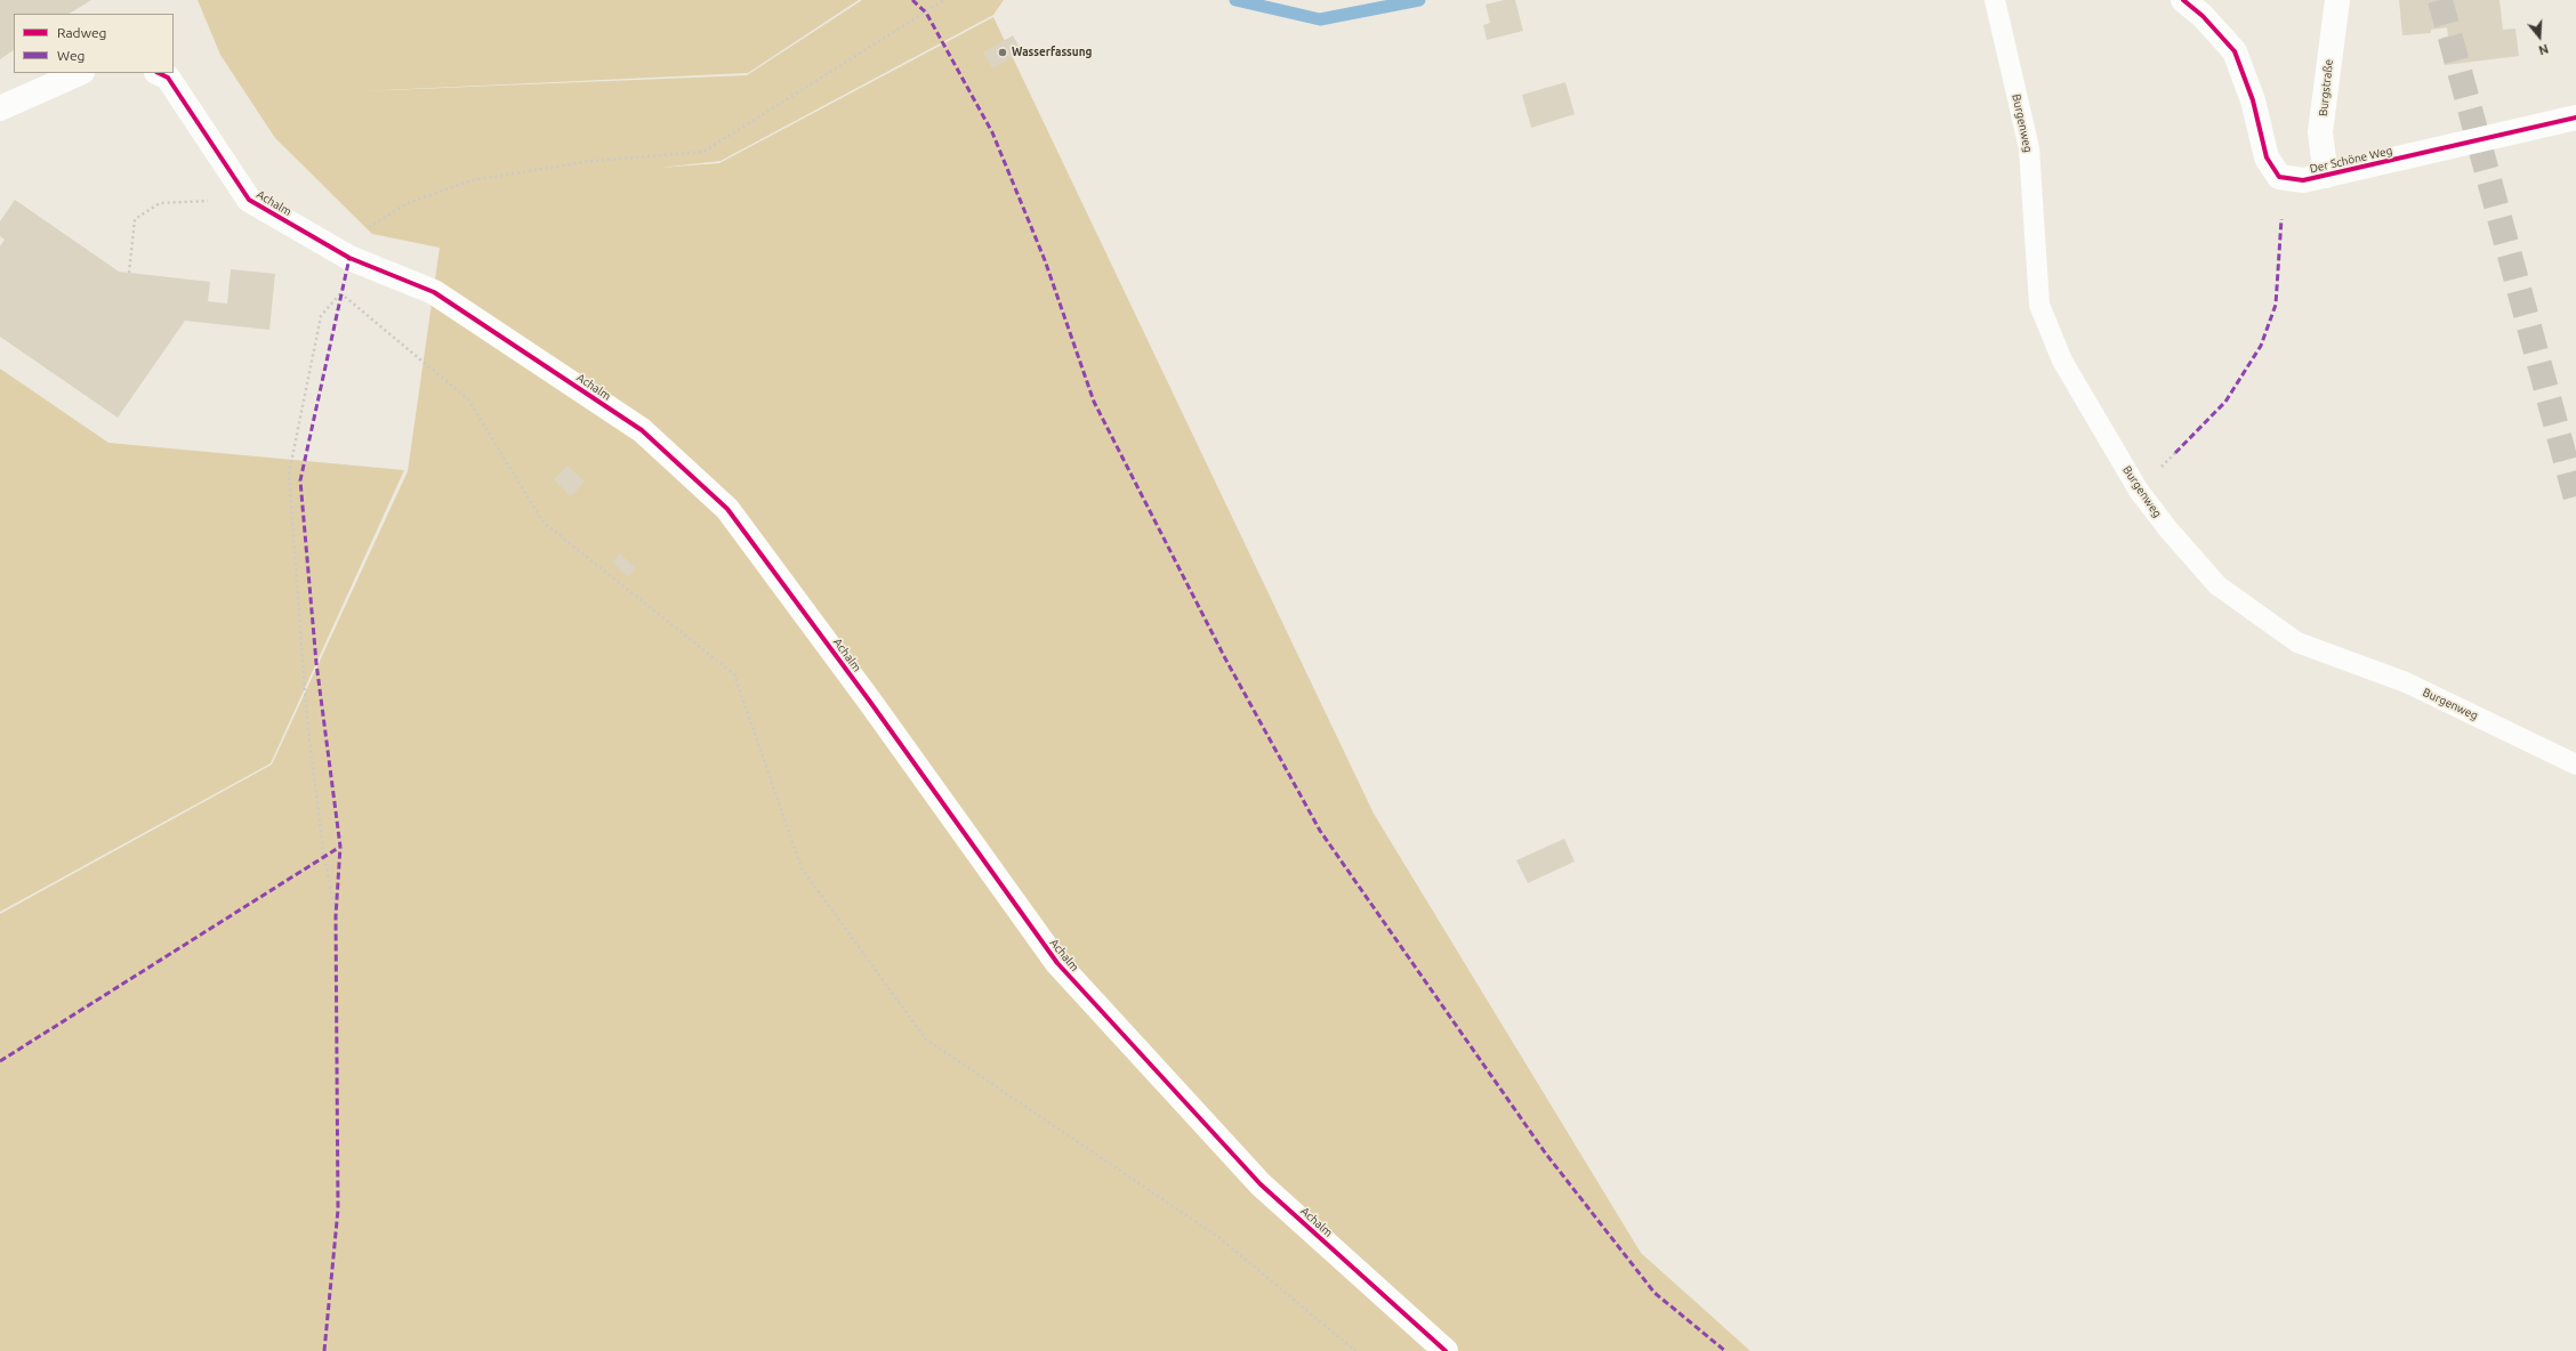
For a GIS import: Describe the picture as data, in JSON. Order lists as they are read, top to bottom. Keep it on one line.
{"streets":{"street":["Burgstraße","Der Schöne Weg","Achalm"],"lane":["Burgenweg"]},"crossings":[["Burgstraße","Der Schöne Weg"]],"places":["Wasserfassung"],"legend":["Radweg","Weg"],"north":"bottom"}
